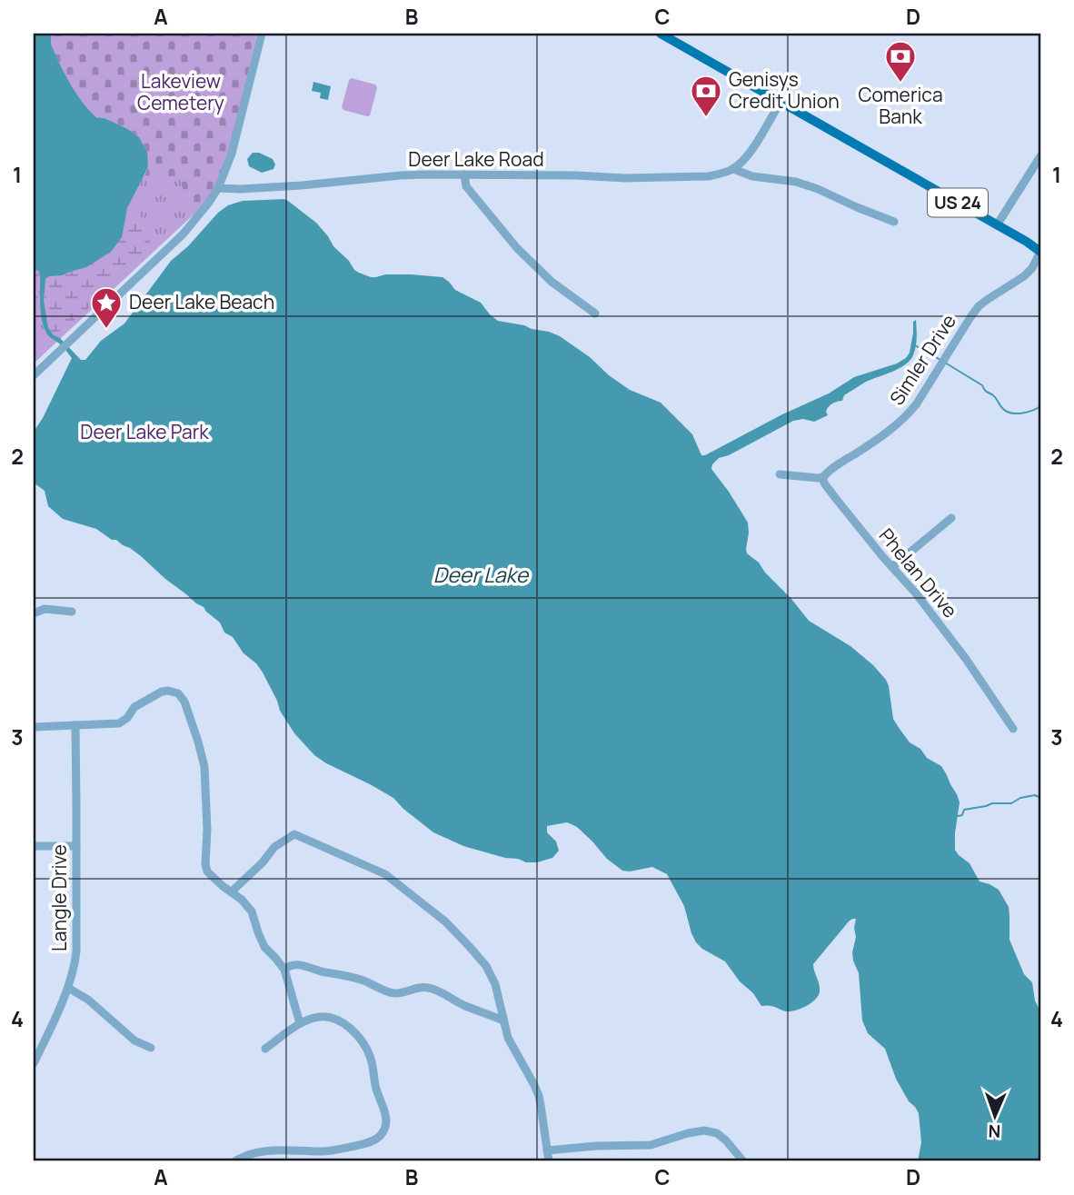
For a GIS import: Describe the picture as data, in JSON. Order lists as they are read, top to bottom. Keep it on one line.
{"streets":{"main road":["US 24"],"street":["Deer Lake Road","Simler Drive","Phelan Drive","Langle Drive"]},"crossings":[["US 24","Simler Drive"],["Simler Drive","Phelan Drive"]],"water":["Deer Lake"],"parks":["Lakeview Cemetery","Deer Lake Park"],"places":{"bank":["Comerica Bank","Genisys Credit Union"],"place":["Deer Lake Beach"]},"north":"bottom","grid":{"columns":["A","B","C","D"],"rows":["1","2","3","4"]}}
